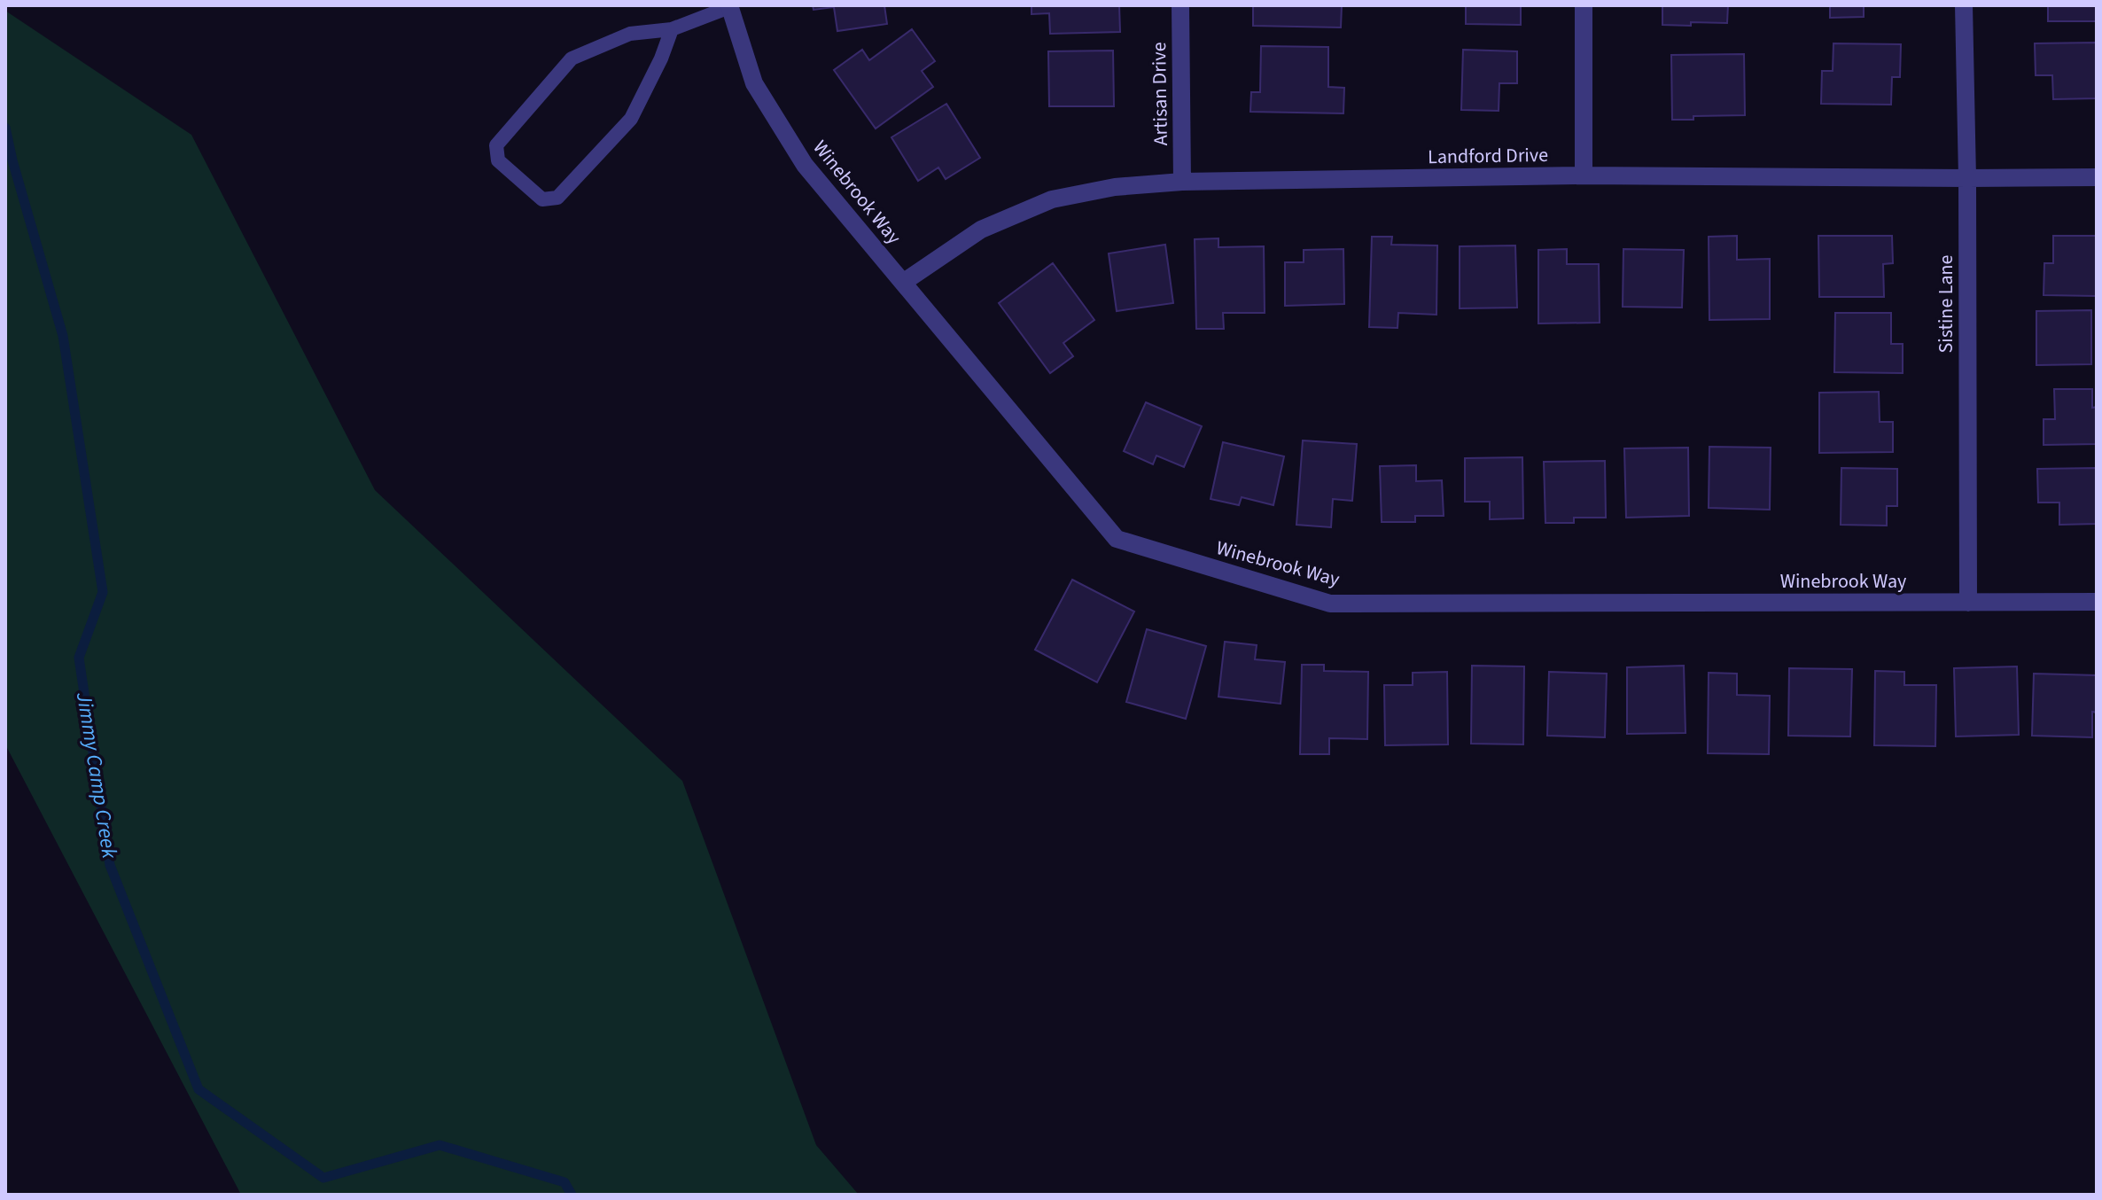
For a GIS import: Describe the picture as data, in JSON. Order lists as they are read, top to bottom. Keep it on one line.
{"streets":{"street":["Artisan Drive","Landford Drive","Winebrook Way","Sistine Lane"]},"crossings":[["Artisan Drive","Landford Drive"],["Landford Drive","Winebrook Way"],["Landford Drive","Sistine Lane"],["Winebrook Way","Sistine Lane"]],"water":["Jimmy Camp Creek"]}
